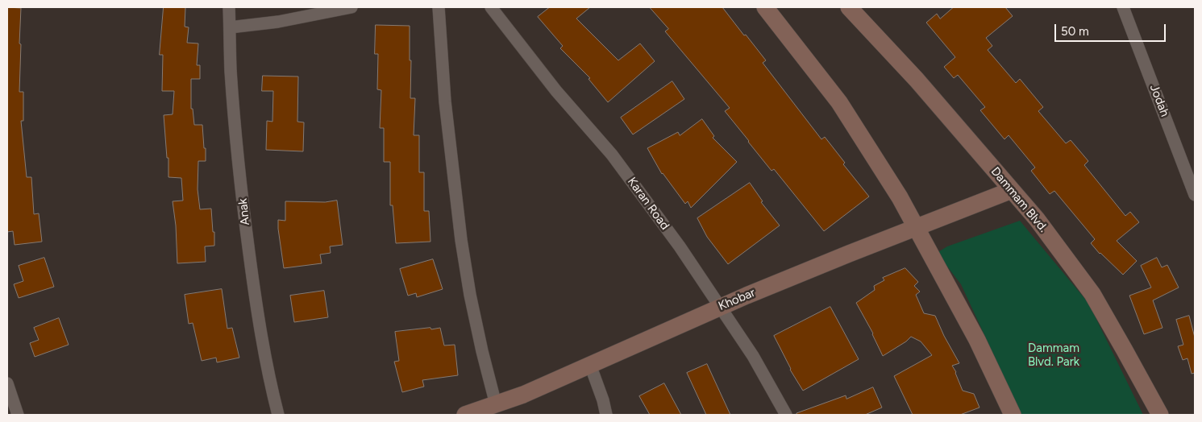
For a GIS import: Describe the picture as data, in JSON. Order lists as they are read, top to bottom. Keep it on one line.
{"streets":{"main road":["Dammam Blvd.","Khobar"],"street":["Jodah","Karan Road","Anak"]},"crossings":[["Dammam Blvd.","Khobar"],["Karan Road","Khobar"]],"parks":["Dammam Blvd. Park"],"scale_bar":"50 m"}
